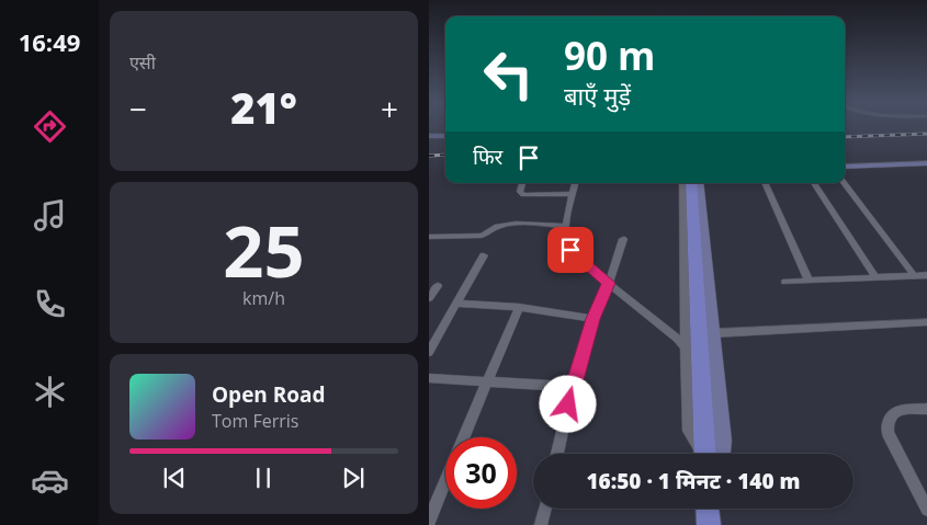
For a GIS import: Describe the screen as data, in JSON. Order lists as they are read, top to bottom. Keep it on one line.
{"page":{"tabs":"16:49","tile":["एसी",["25","km/h"]],"turn":["90 m","बाएँ मुड़ें"],"heat":["−","21°","+"],"then":"फिर","song":["Open Road","Tom Ferris"],"limit":"30","trip":"16:50 · 1 मिनट · 140 m"}}
